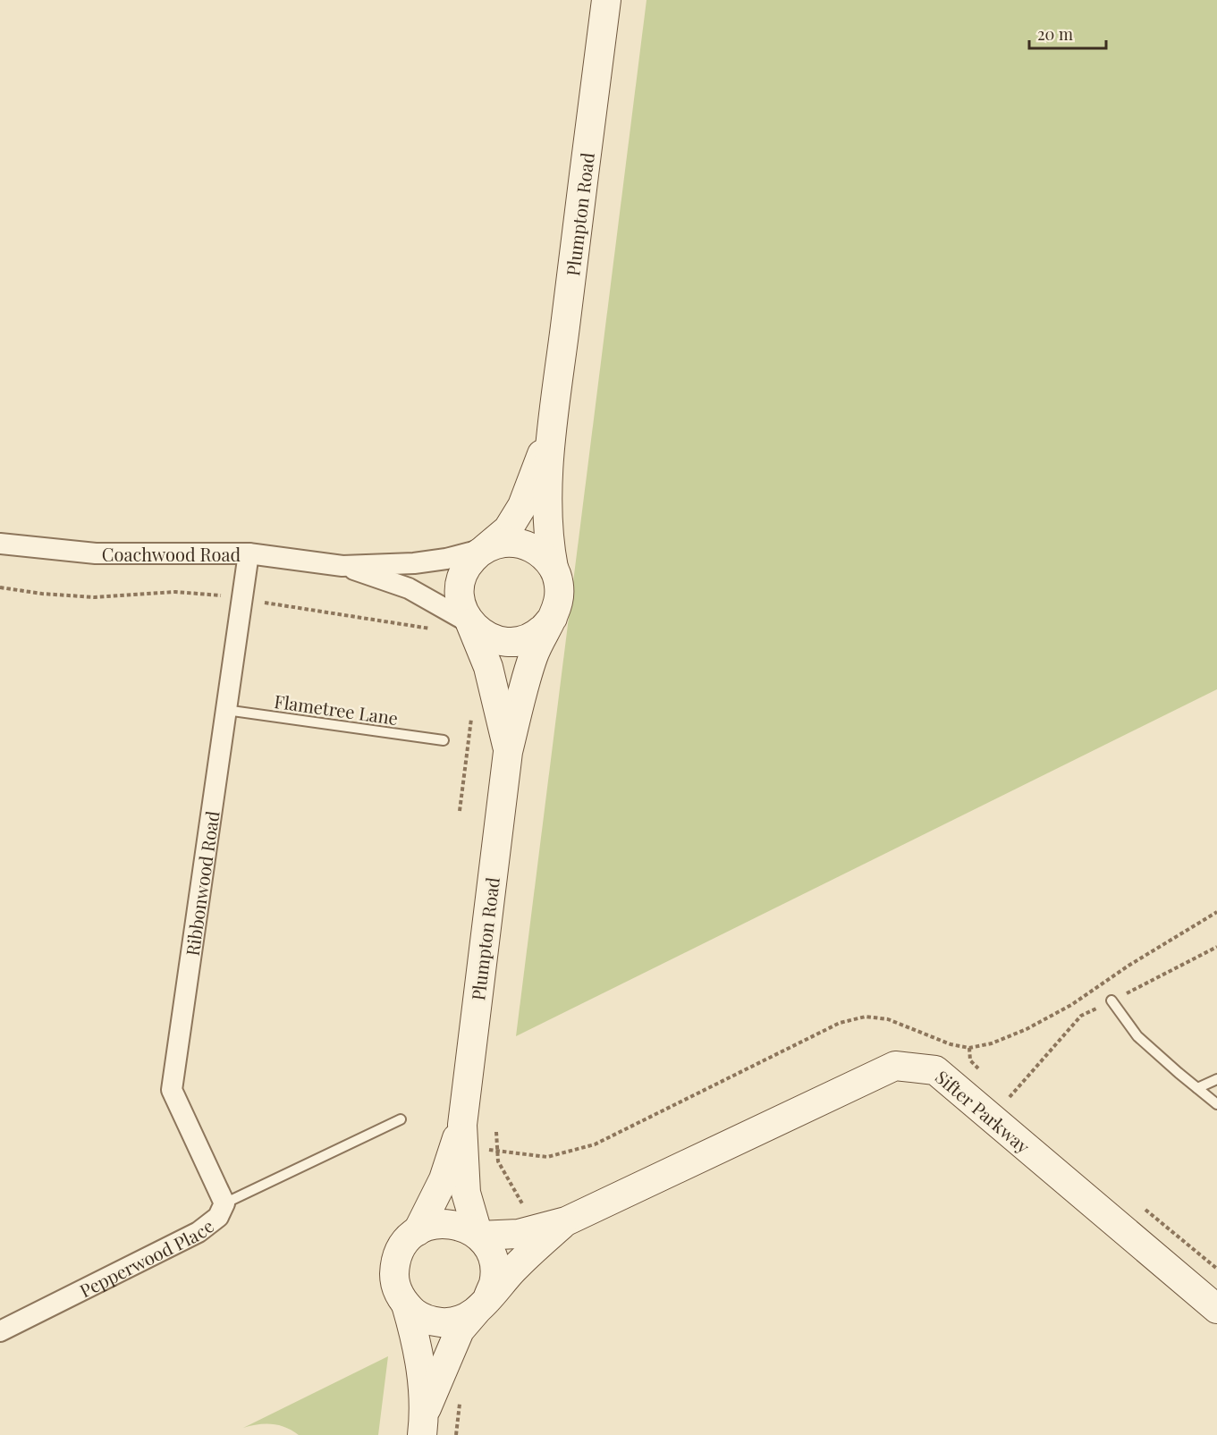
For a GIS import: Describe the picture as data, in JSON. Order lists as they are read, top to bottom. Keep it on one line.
{"streets":{"street":["Plumpton Road","Coachwood Road","Ribbonwood Road","Sifter Parkway","Pepperwood Place"],"lane":["Flametree Lane"]},"crossings":[["Plumpton Road","Coachwood Road"],["Plumpton Road","Sifter Parkway"],["Coachwood Road","Ribbonwood Road"],["Flametree Lane","Ribbonwood Road"],["Ribbonwood Road","Pepperwood Place"]],"scale_bar":"20 m"}
